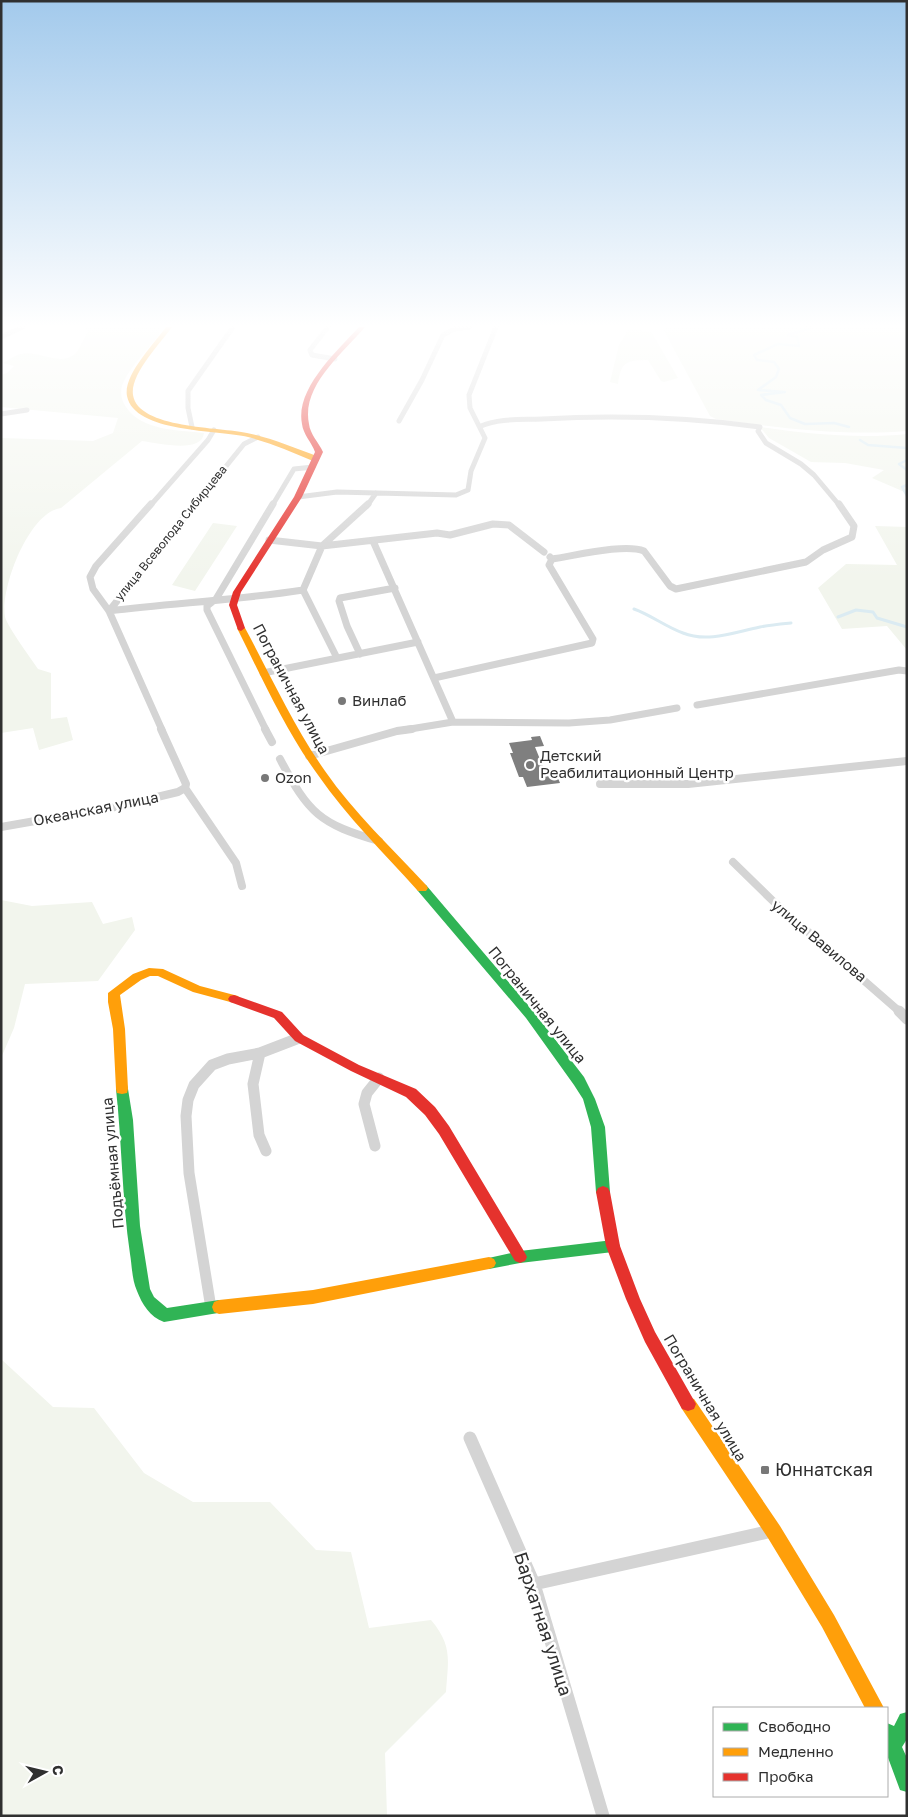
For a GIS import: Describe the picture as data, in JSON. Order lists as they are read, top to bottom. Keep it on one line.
{"streets":{"main road":["Пограничная улица","Подъёмная улица"],"street":["улица Всеволода Сибирцева","Океанская улица","улица Вавилова","Бархатная улица"]},"crossings":[["улица Всеволода Сибирцева","Океанская улица"],["Пограничная улица","Подъёмная улица"]],"places":{"other":["Винлаб","Детский Реабилитационный Центр","Ozon"],"transit":["Юннатская"]},"legend":["Свободно","Медленно","Пробка"],"north":"right"}
